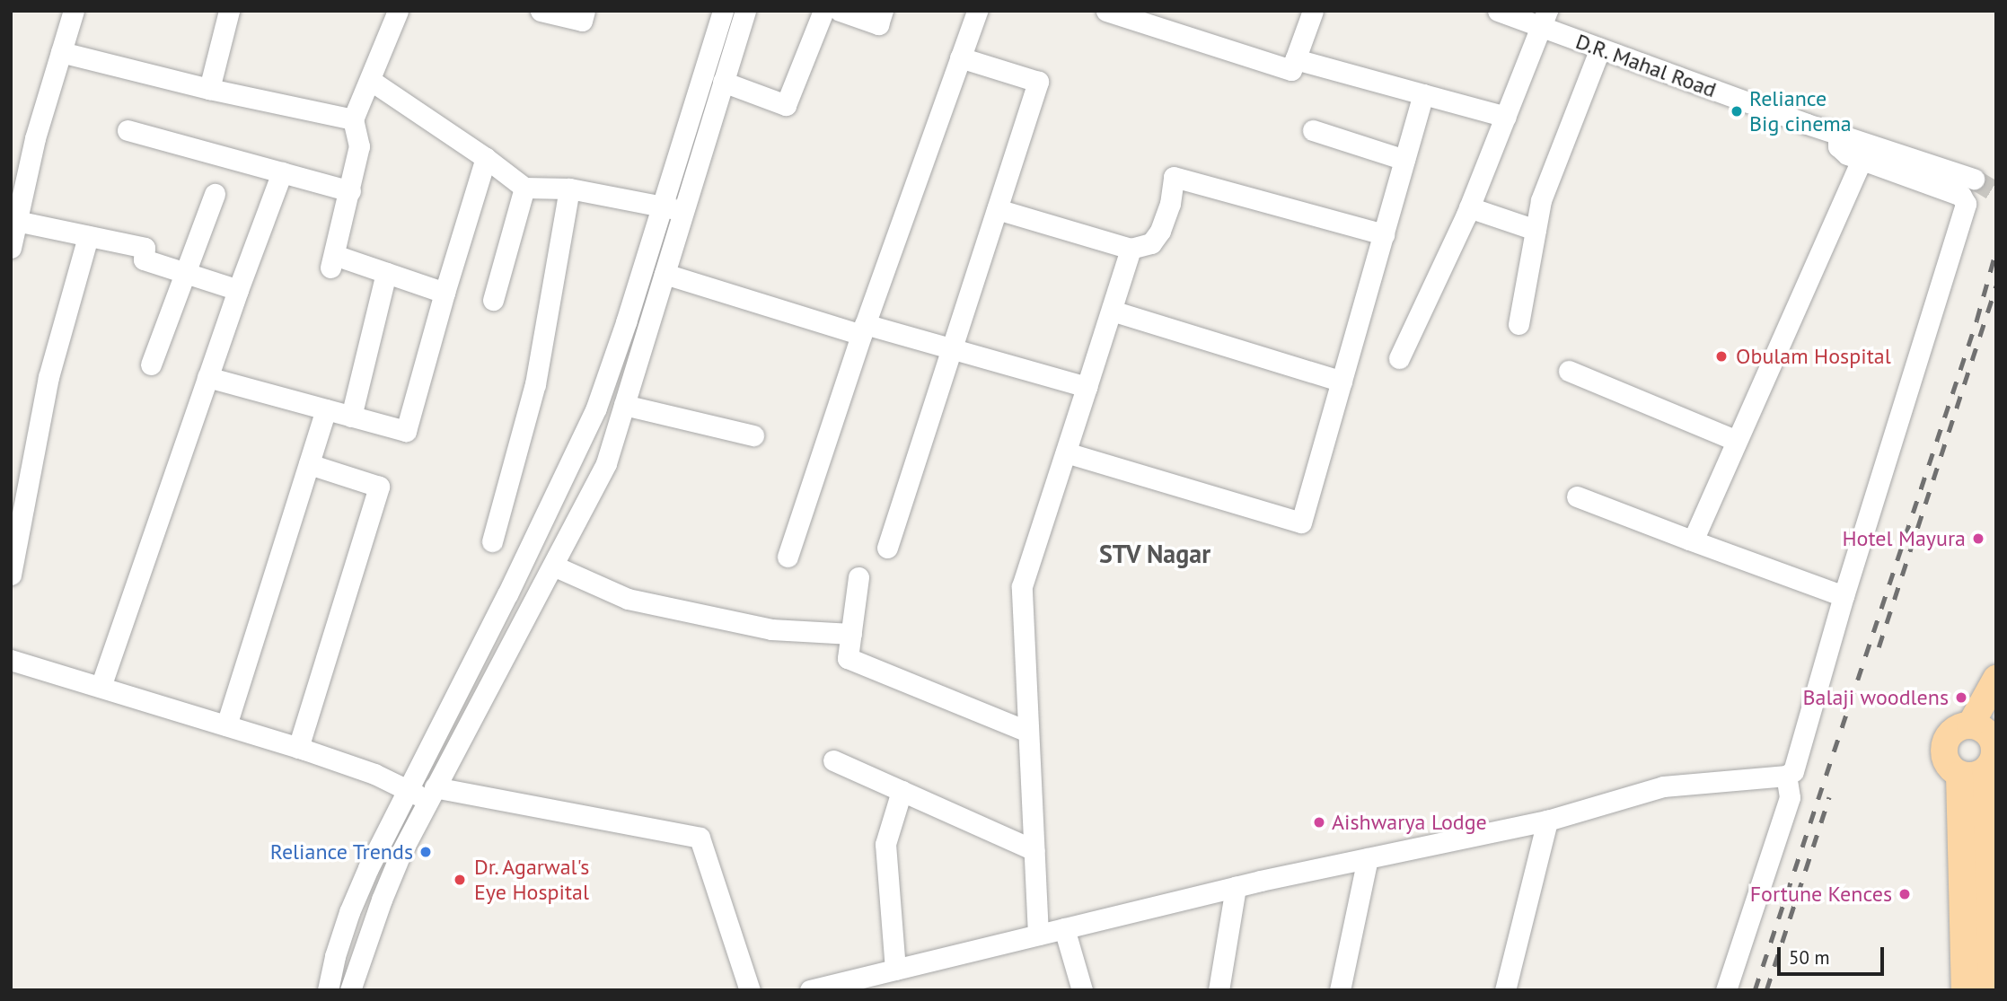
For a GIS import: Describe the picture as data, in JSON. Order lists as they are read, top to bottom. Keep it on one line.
{"streets":{"street":["D.R. Mahal Road"]},"districts":["STV Nagar"],"places":["Reliance Big cinema","Obulam Hospital","Hotel Mayura","Balaji woodlens","Aishwarya Lodge","Reliance Trends","Dr. Agarwal's Eye Hospital","Fortune Kences"],"scale_bar":"50 m"}
